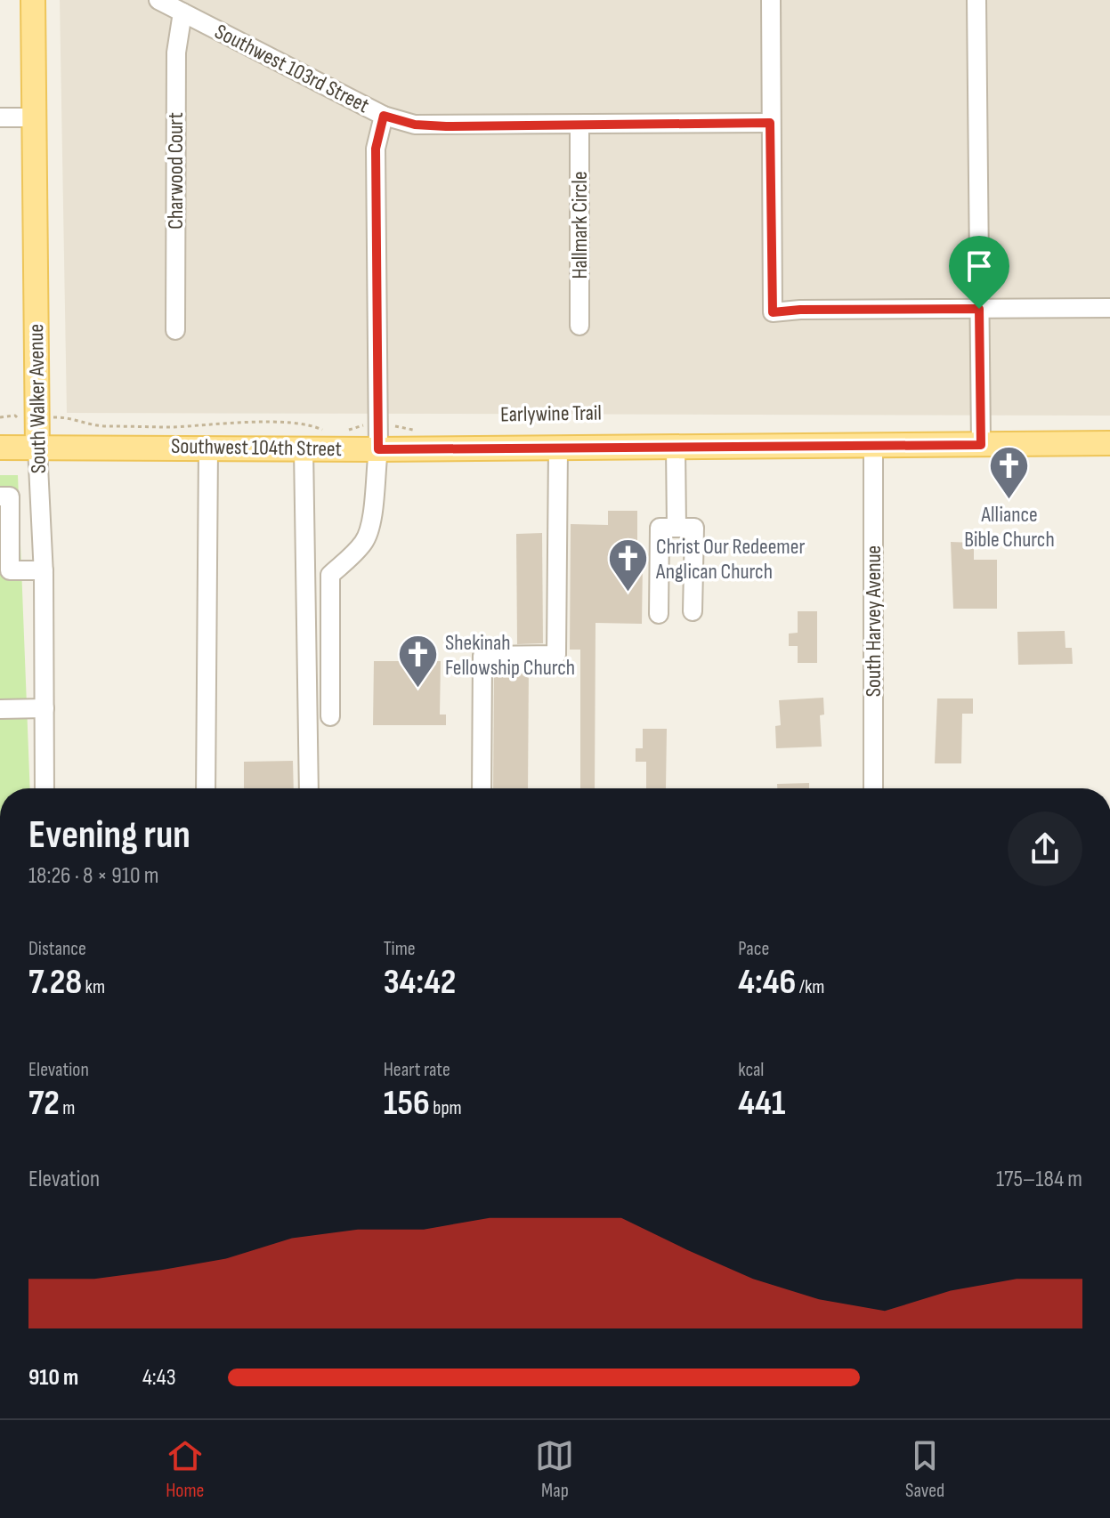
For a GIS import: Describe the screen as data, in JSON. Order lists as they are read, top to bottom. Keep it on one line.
{"streets":{"main road":["South Walker Avenue","Southwest 104th Street"],"street":["Southwest 103rd Street","Charwood Court","Hallmark Circle","South Harvey Avenue"]},"crossings":[["Southwest 103rd Street","Charwood Court"],["Southwest 103rd Street","Hallmark Circle"],["South Walker Avenue","Southwest 104th Street"],["Southwest 104th Street","South Harvey Avenue"]],"places":{"church":["Alliance Bible Church","Christ Our Redeemer Anglican Church","Shekinah Fellowship Church"]},"page":{"heading":["Evening run","18:26 · 8 × 910 m"],"stats":[["Distance","7.28 km"],["Time","34:42"],["Pace","4:46 /km"],["Elevation","72 m"],["Heart rate","156 bpm"],["kcal","441"]],"chart":["Elevation","175–184 m"],"list":[{"name":"910 m","note":"4:43"}],"tabs":["Home","Map","Saved"]}}
